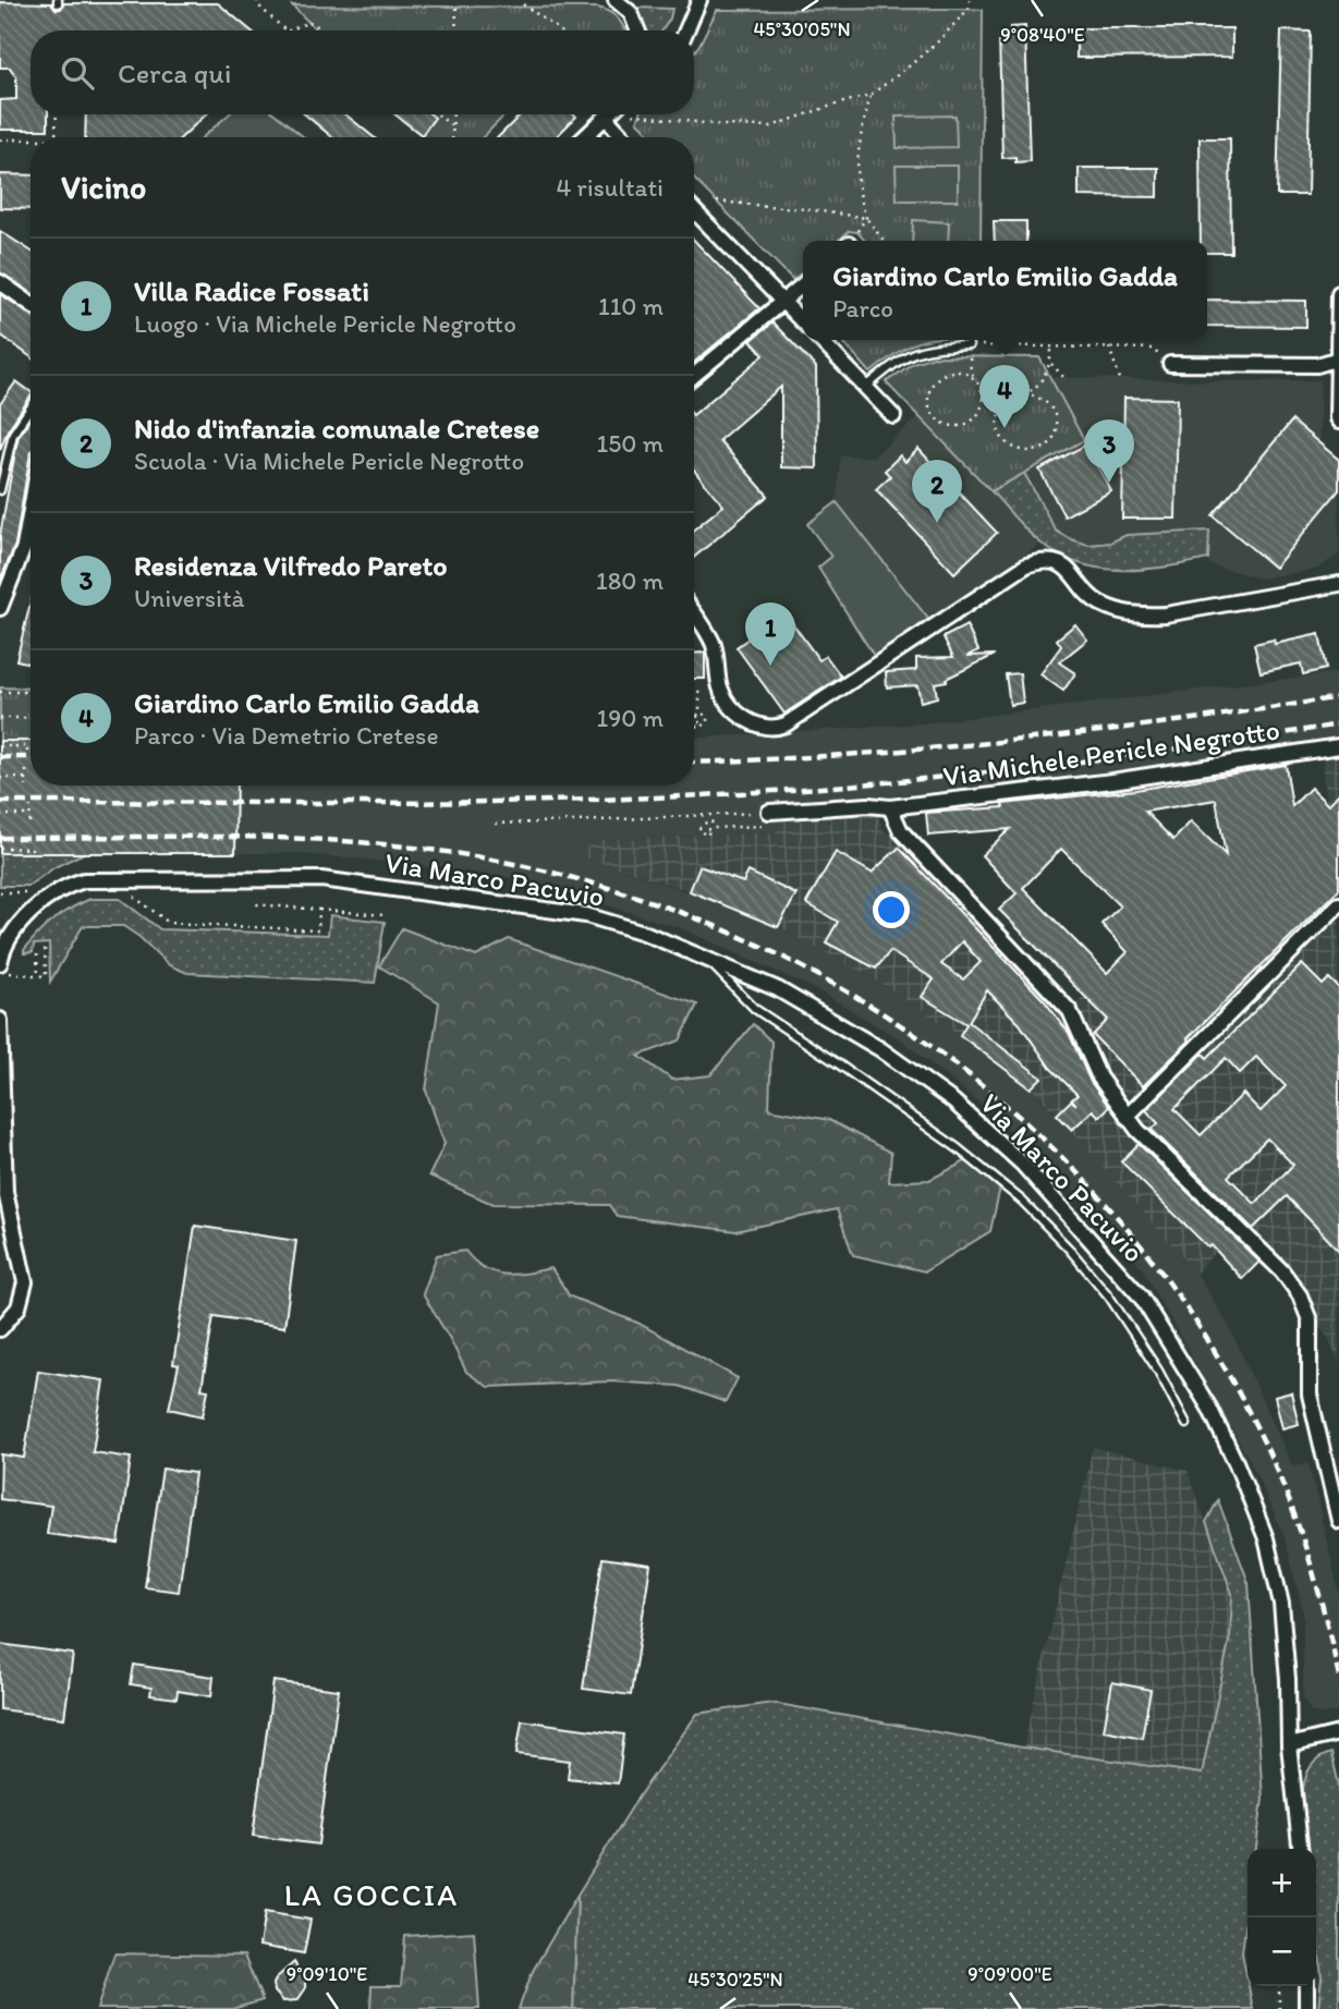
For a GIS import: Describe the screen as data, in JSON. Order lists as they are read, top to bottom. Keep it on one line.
{"streets":{"street":["Via Michele Pericle Negrotto","Via Marco Pacuvio"]},"districts":["LA GOCCIA"],"page":{"search":"Cerca qui","heading":["Vicino","4 risultati"],"list":[{"mark":"1","name":"Villa Radice Fossati","note":"Luogo · Via Michele Pericle Negrotto","value":"110 m"},{"mark":"2","name":"Nido d'infanzia comunale Cretese","note":"Scuola · Via Michele Pericle Negrotto","value":"150 m"},{"mark":"3","name":"Residenza Vilfredo Pareto","note":"Università","value":"180 m"},{"mark":"4","name":"Giardino Carlo Emilio Gadda","note":"Parco · Via Demetrio Cretese","value":"190 m"}],"popup":["Giardino Carlo Emilio Gadda","Parco"],"pins":["4","3","2","1"],"map_buttons":["+","−"]},"coordinates":["45°30'05\"N","9°08'40\"E","9°09'10\"E","9°09'00\"E","45°30'25\"N"]}
